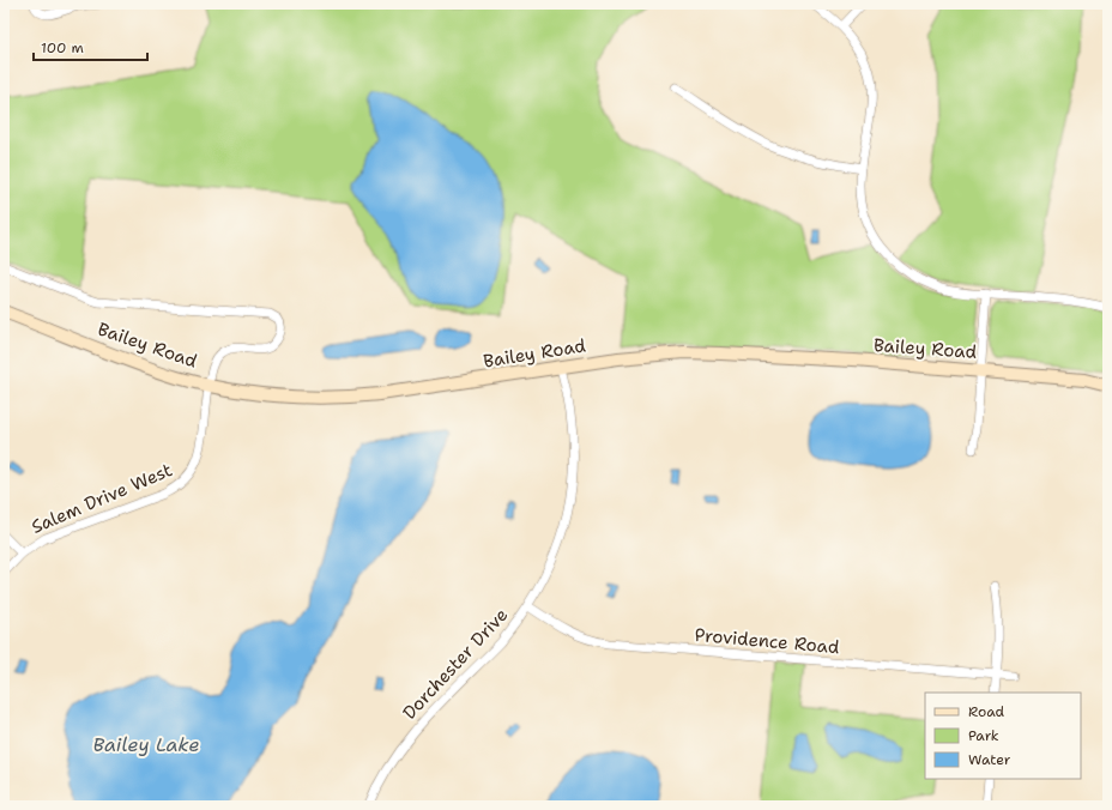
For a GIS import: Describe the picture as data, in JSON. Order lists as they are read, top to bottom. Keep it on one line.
{"streets":{"main road":["Bailey Road"],"street":["Salem Drive West","Providence Road","Dorchester Drive"]},"crossings":[["Bailey Road","Salem Drive West"],["Bailey Road","Dorchester Drive"],["Providence Road","Dorchester Drive"]],"water":["Bailey Lake"],"legend":["Road","Park","Water"],"scale_bar":"100 m"}
